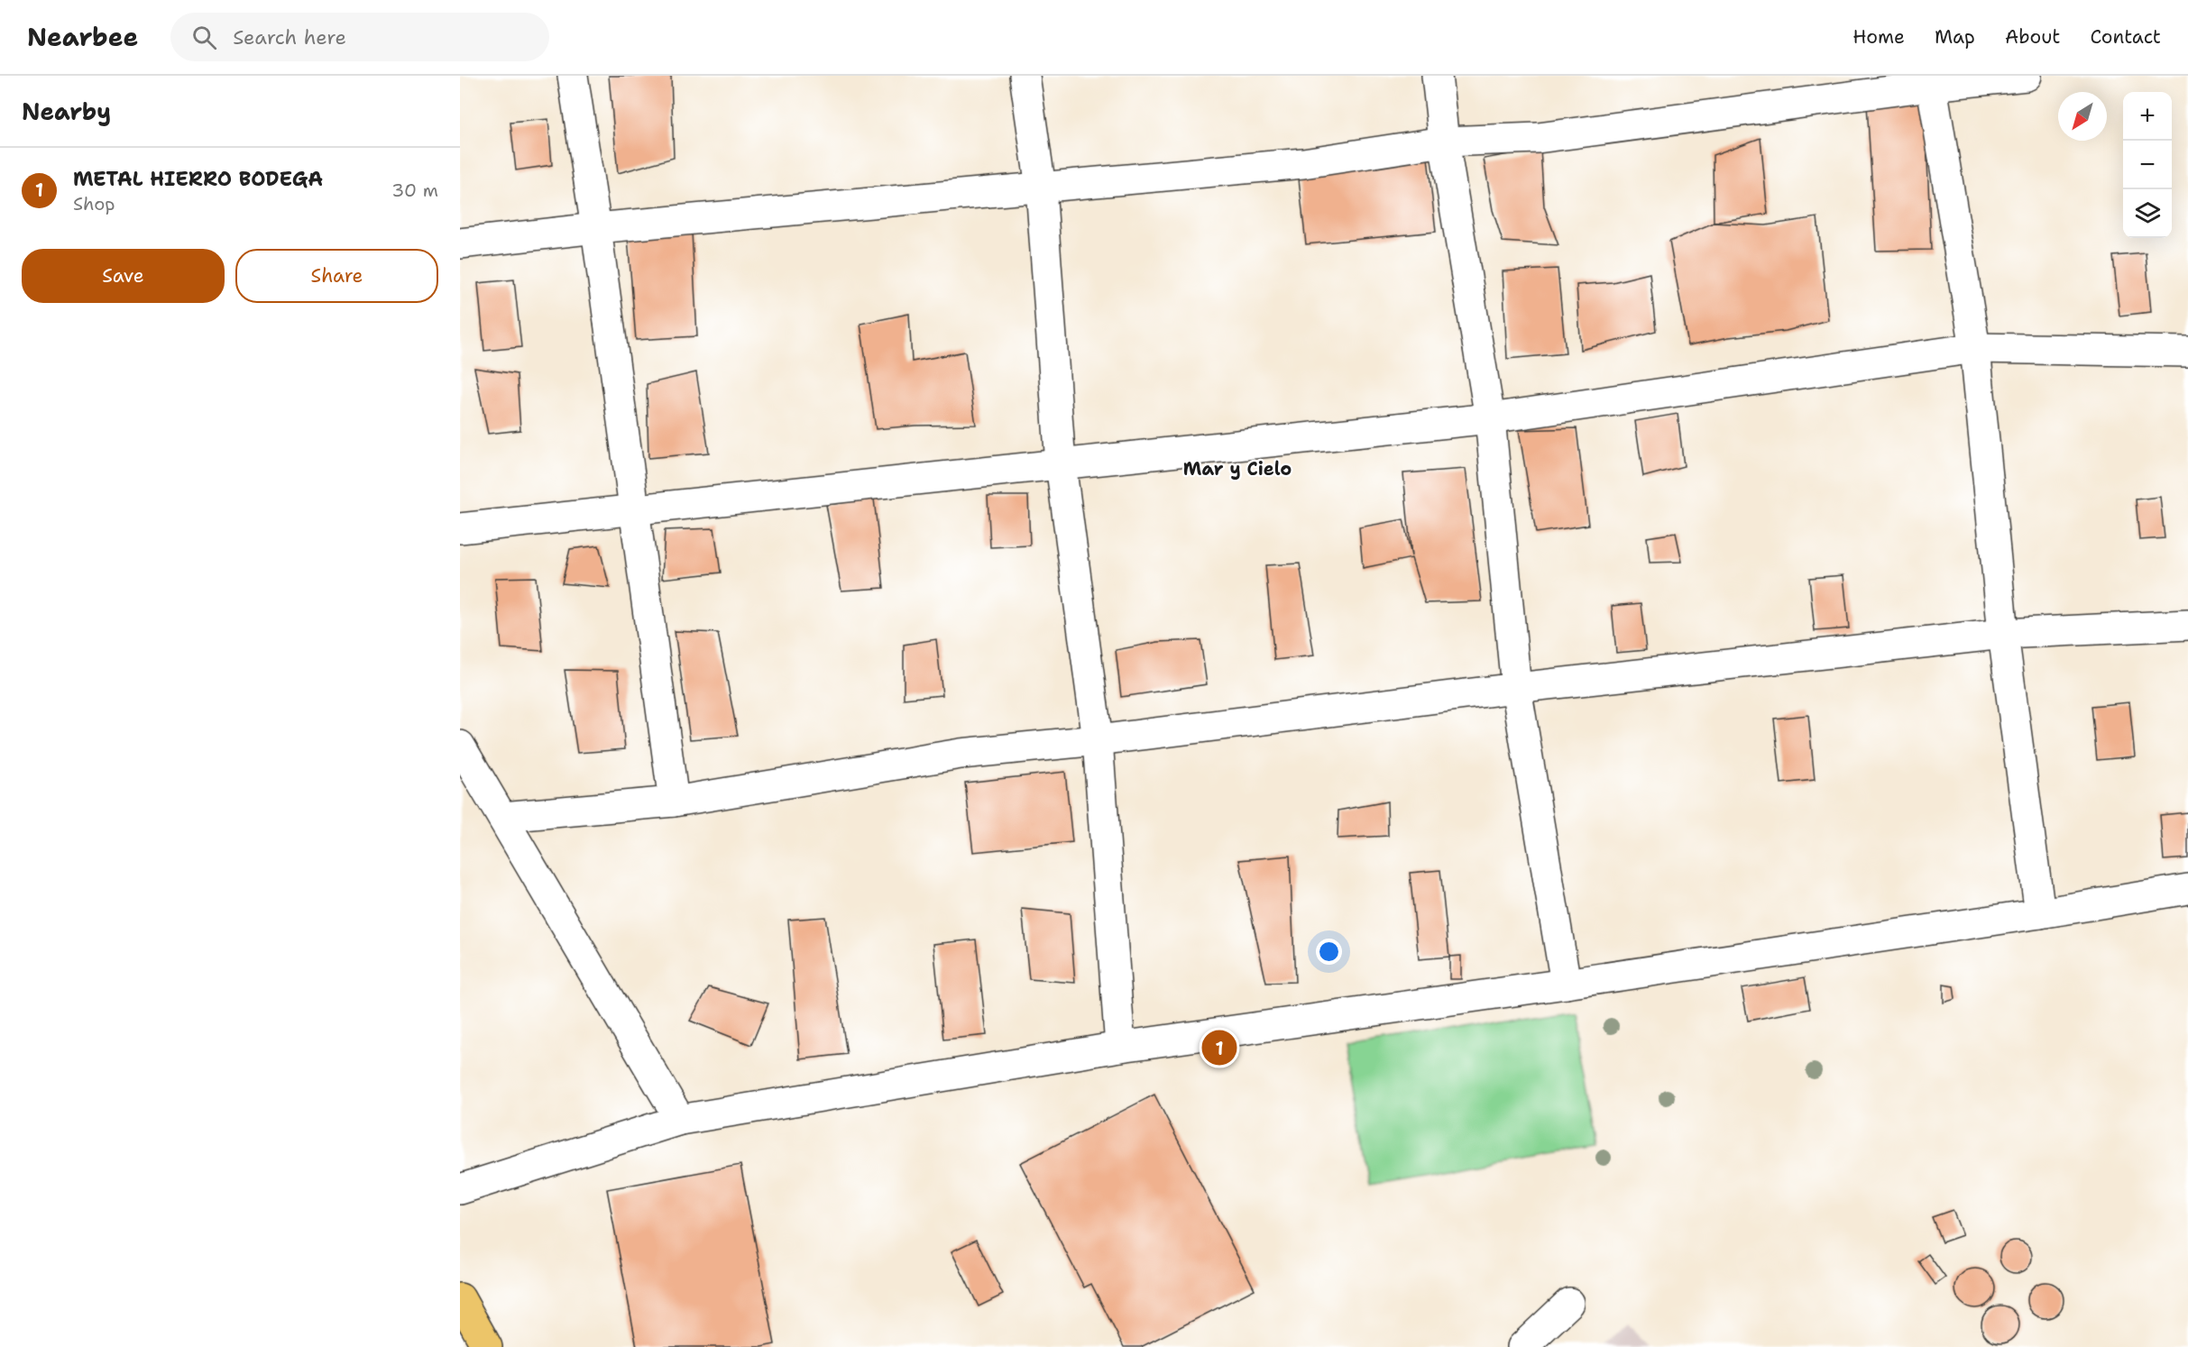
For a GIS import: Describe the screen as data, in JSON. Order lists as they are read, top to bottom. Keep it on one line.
{"districts":["Mar y Cielo"],"north":"bottom left","page":{"header":"Nearbee","search":"Search here","nav":["Home","Map","About","Contact"],"heading":"Nearby","map_buttons":["+","−"],"list":[{"mark":"1","name":"METAL HIERRO BODEGA","note":"Shop","value":"30 m"}],"buttons":["Save","Share"],"pins":"1"}}
